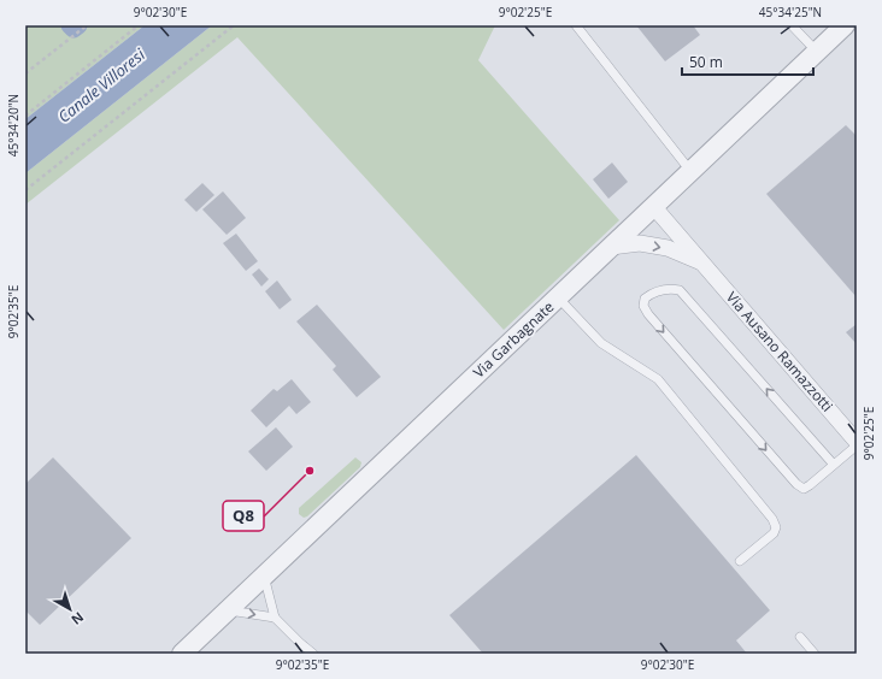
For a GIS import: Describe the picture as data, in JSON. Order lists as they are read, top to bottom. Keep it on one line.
{"streets":{"street":["Via Garbagnate","Via Ausano Ramazzotti"]},"crossings":[["Via Garbagnate","Via Ausano Ramazzotti"]],"water":["Canale Villoresi"],"places":["Q8"],"scale_bar":"50 m","north":"bottom right","coordinates":["9°02'30\"E","9°02'25\"E","45°34'25\"N","45°34'20\"N","9°02'35\"E"]}
